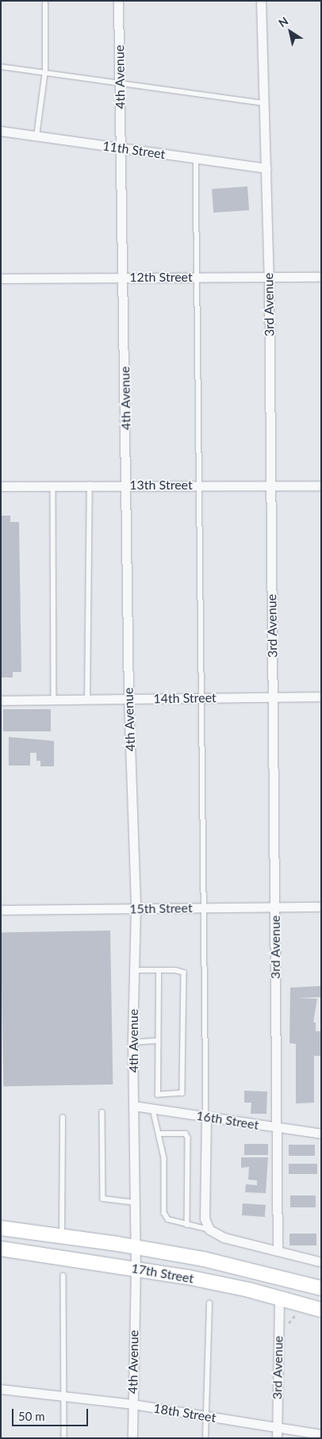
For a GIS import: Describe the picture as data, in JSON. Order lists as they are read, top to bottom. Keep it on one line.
{"streets":{"main road":["17th Street"],"street":["4th Avenue","11th Street","12th Street","3rd Avenue","13th Street","14th Street","15th Street","16th Street","18th Street"]},"crossings":[["4th Avenue","11th Street"],["4th Avenue","12th Street"],["4th Avenue","13th Street"],["4th Avenue","14th Street"],["4th Avenue","15th Street"],["4th Avenue","16th Street"],["4th Avenue","17th Street"],["4th Avenue","18th Street"],["11th Street","3rd Avenue"],["12th Street","3rd Avenue"],["3rd Avenue","13th Street"],["3rd Avenue","14th Street"],["3rd Avenue","15th Street"],["3rd Avenue","16th Street"],["3rd Avenue","17th Street"],["3rd Avenue","18th Street"]],"scale_bar":"50 m","north":"top left"}
